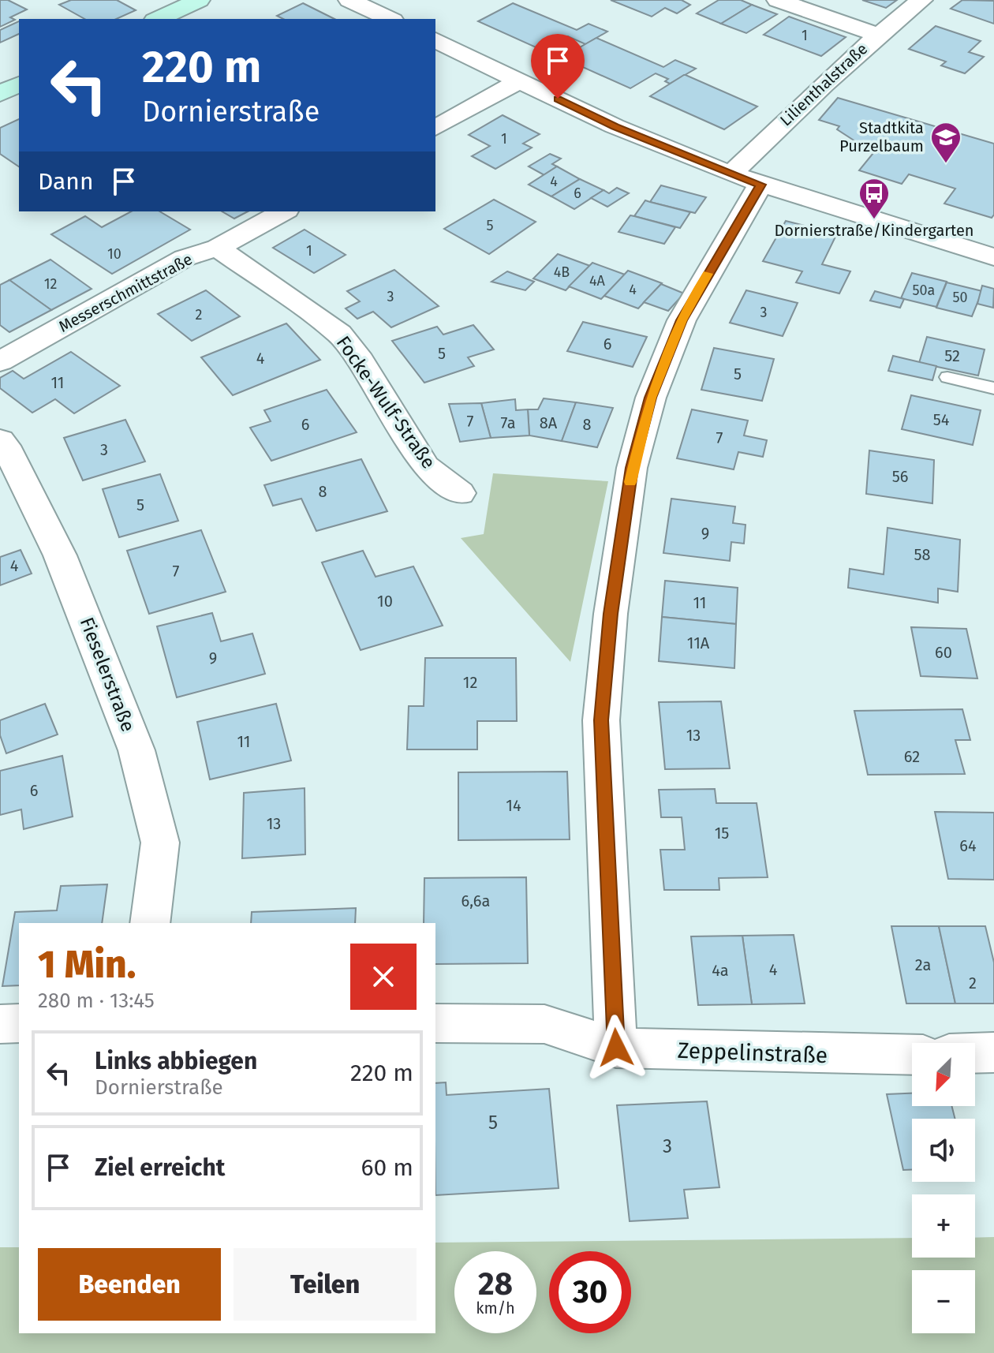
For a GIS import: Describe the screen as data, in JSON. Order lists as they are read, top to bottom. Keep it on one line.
{"streets":{"street":["Lilienthalstraße","Messerschmittstraße","Focke-Wulf-Straße","Fieselerstraße","Zeppelinstraße"]},"crossings":[["Messerschmittstraße","Focke-Wulf-Straße"]],"places":{"school or university":["Stadtkita Purzelbaum"],"bus stop":["Dornierstraße/Kindergarten"]},"house_numbers":["1","1","4","6","5","1","10","4B","4A","12","4","50a","3","50","3","2","6","5","52","4","5","11","54","7","7a","8A","6","8","7","3","56","8","5","9","58","4","7","10","11","11A","60","9","12","13","11","62","6","14","13","15","64","6,6a","2a","4","4a","2","5","3"],"north":"bottom left","page":{"turn":["220 m","Dornierstraße"],"then":"Dann","heading":["1 Min.","280 m · 13:45"],"list":[{"name":"Links abbiegen","note":"Dornierstraße","value":"220 m"},{"name":"Ziel erreicht","value":"60 m"}],"map_buttons":["+","−"],"buttons":["Beenden","Teilen"],"speed":"28 km/h","limit":"30"}}
